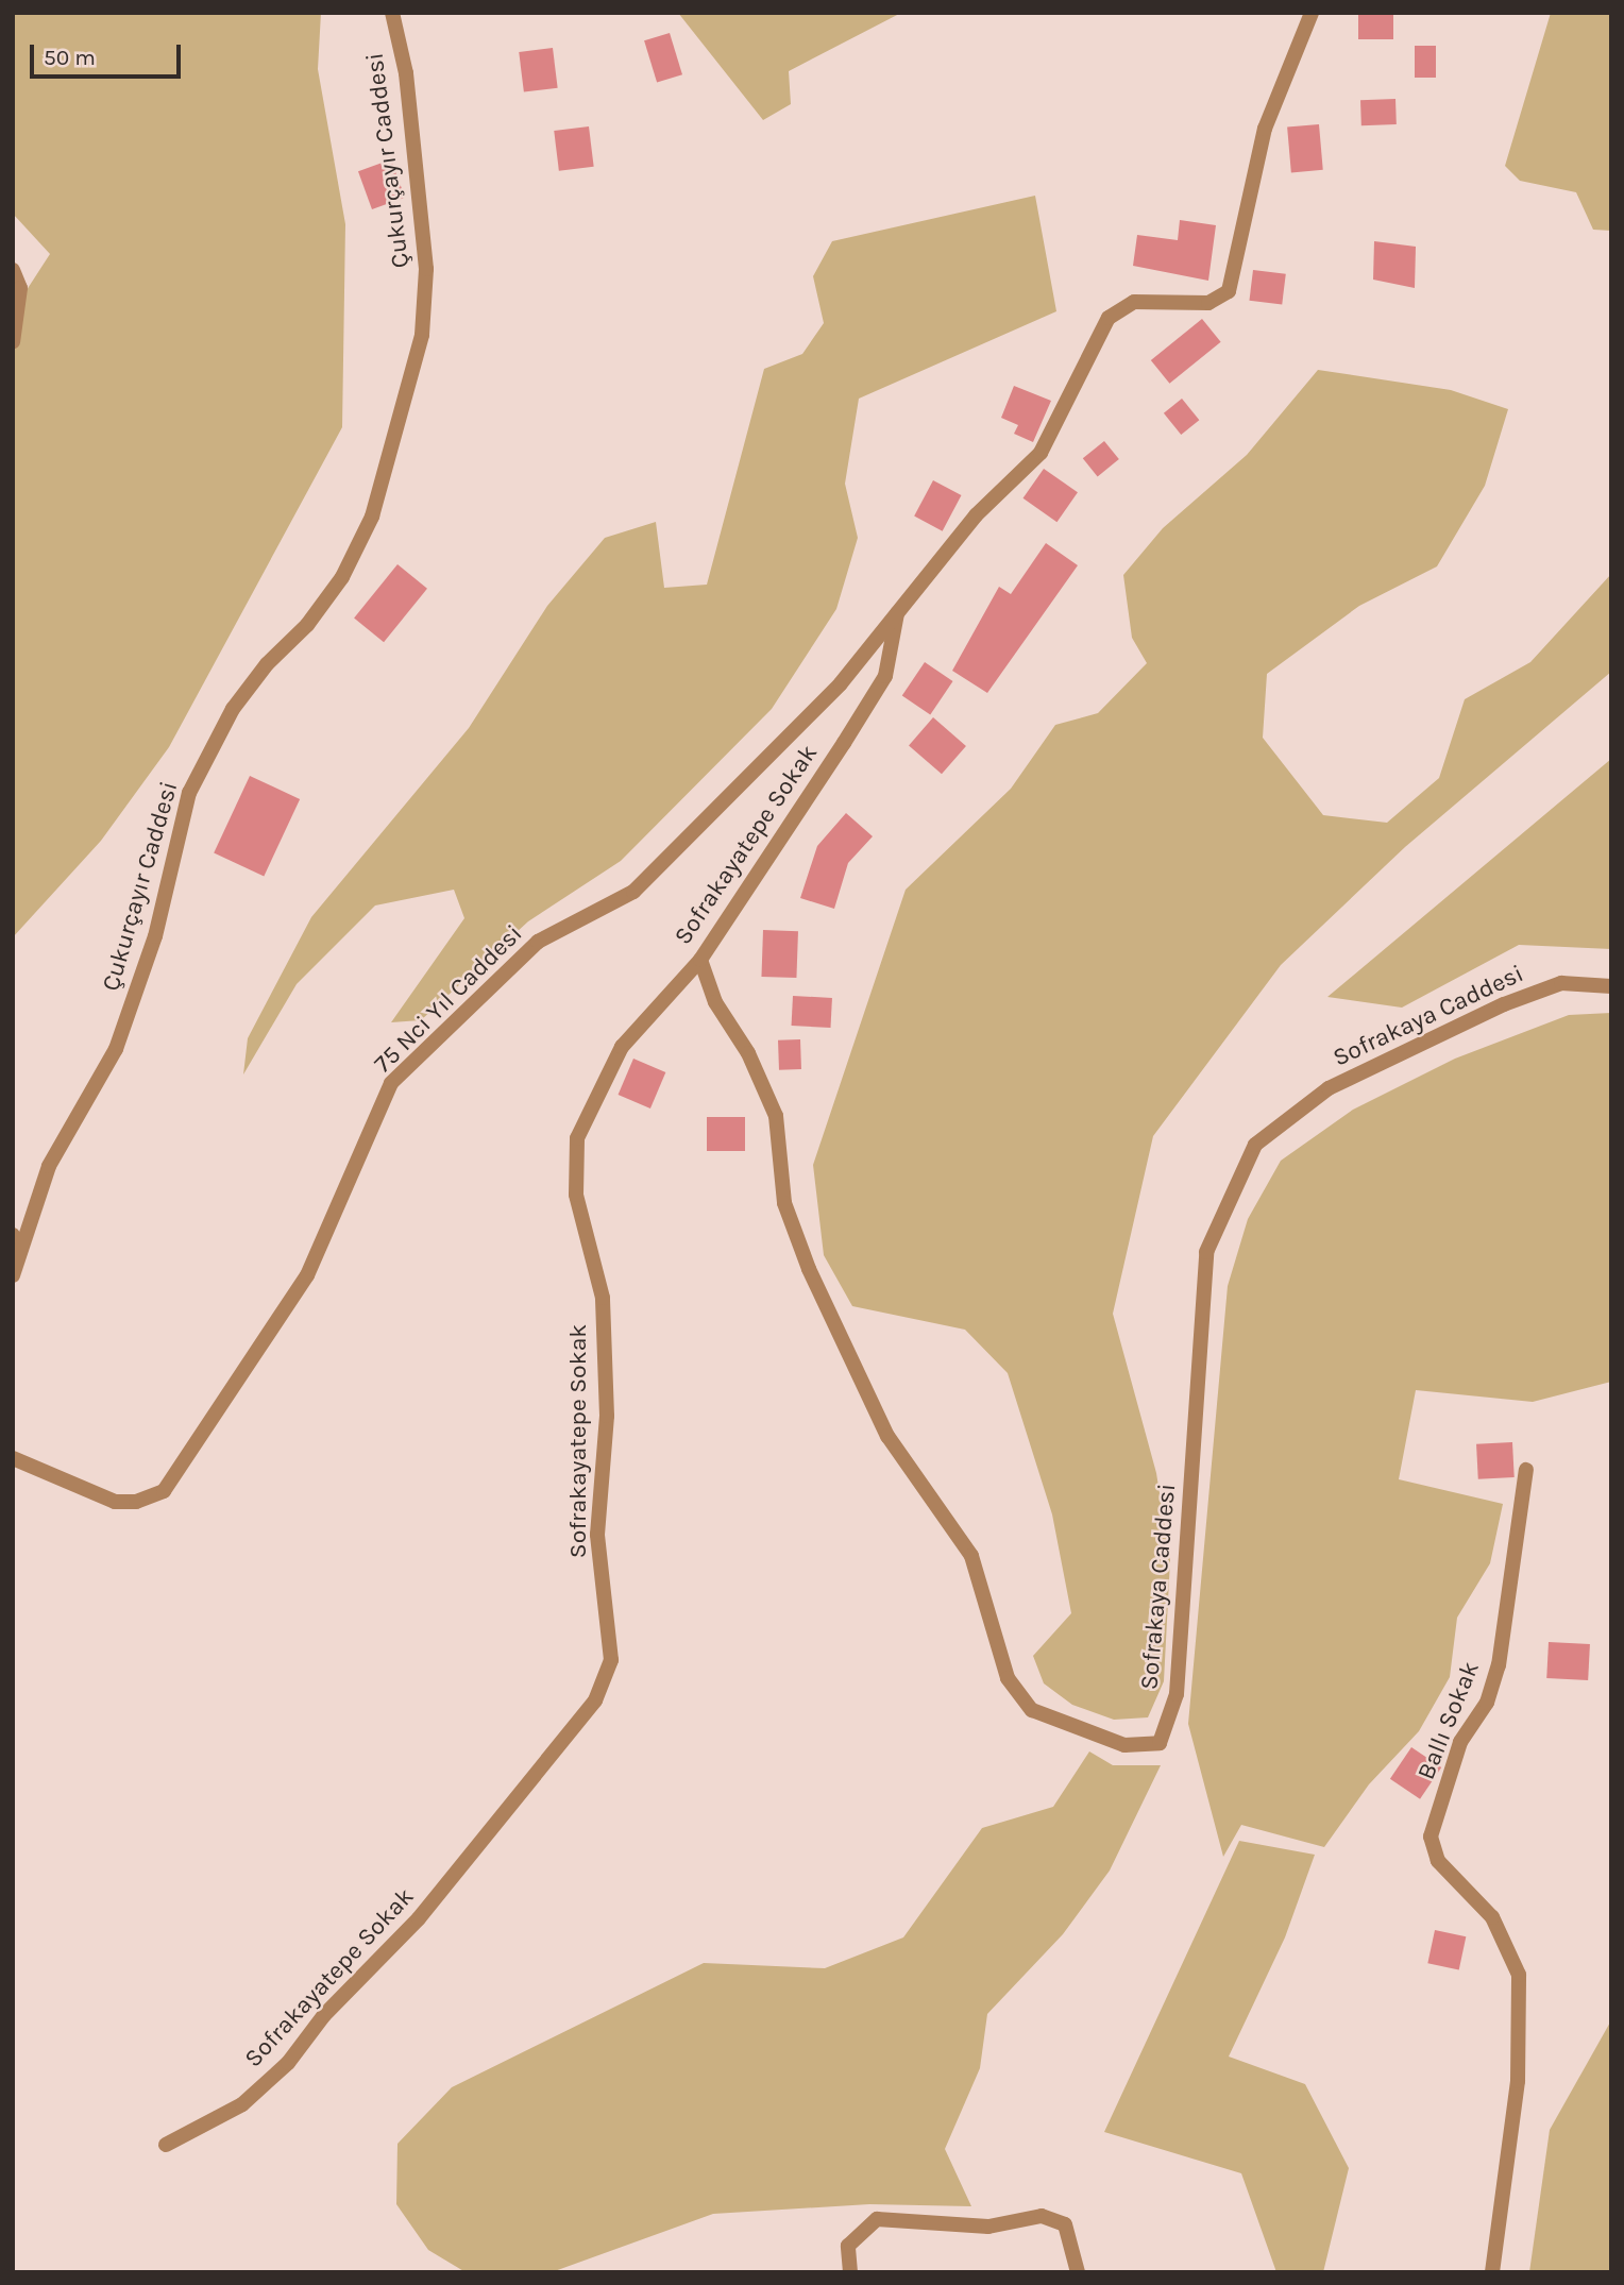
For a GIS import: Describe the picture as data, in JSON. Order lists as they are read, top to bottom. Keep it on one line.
{"streets":{"street":["Çukurçayır Caddesi","Sofrakayatepe Sokak","75 Nci Yıl Caddesi","Sofrakaya Caddesi","Ballı Sokak"]},"crossings":[["Sofrakayatepe Sokak","75 Nci Yıl Caddesi"],["Sofrakayatepe Sokak","Sofrakaya Caddesi"]],"scale_bar":"50 m"}
